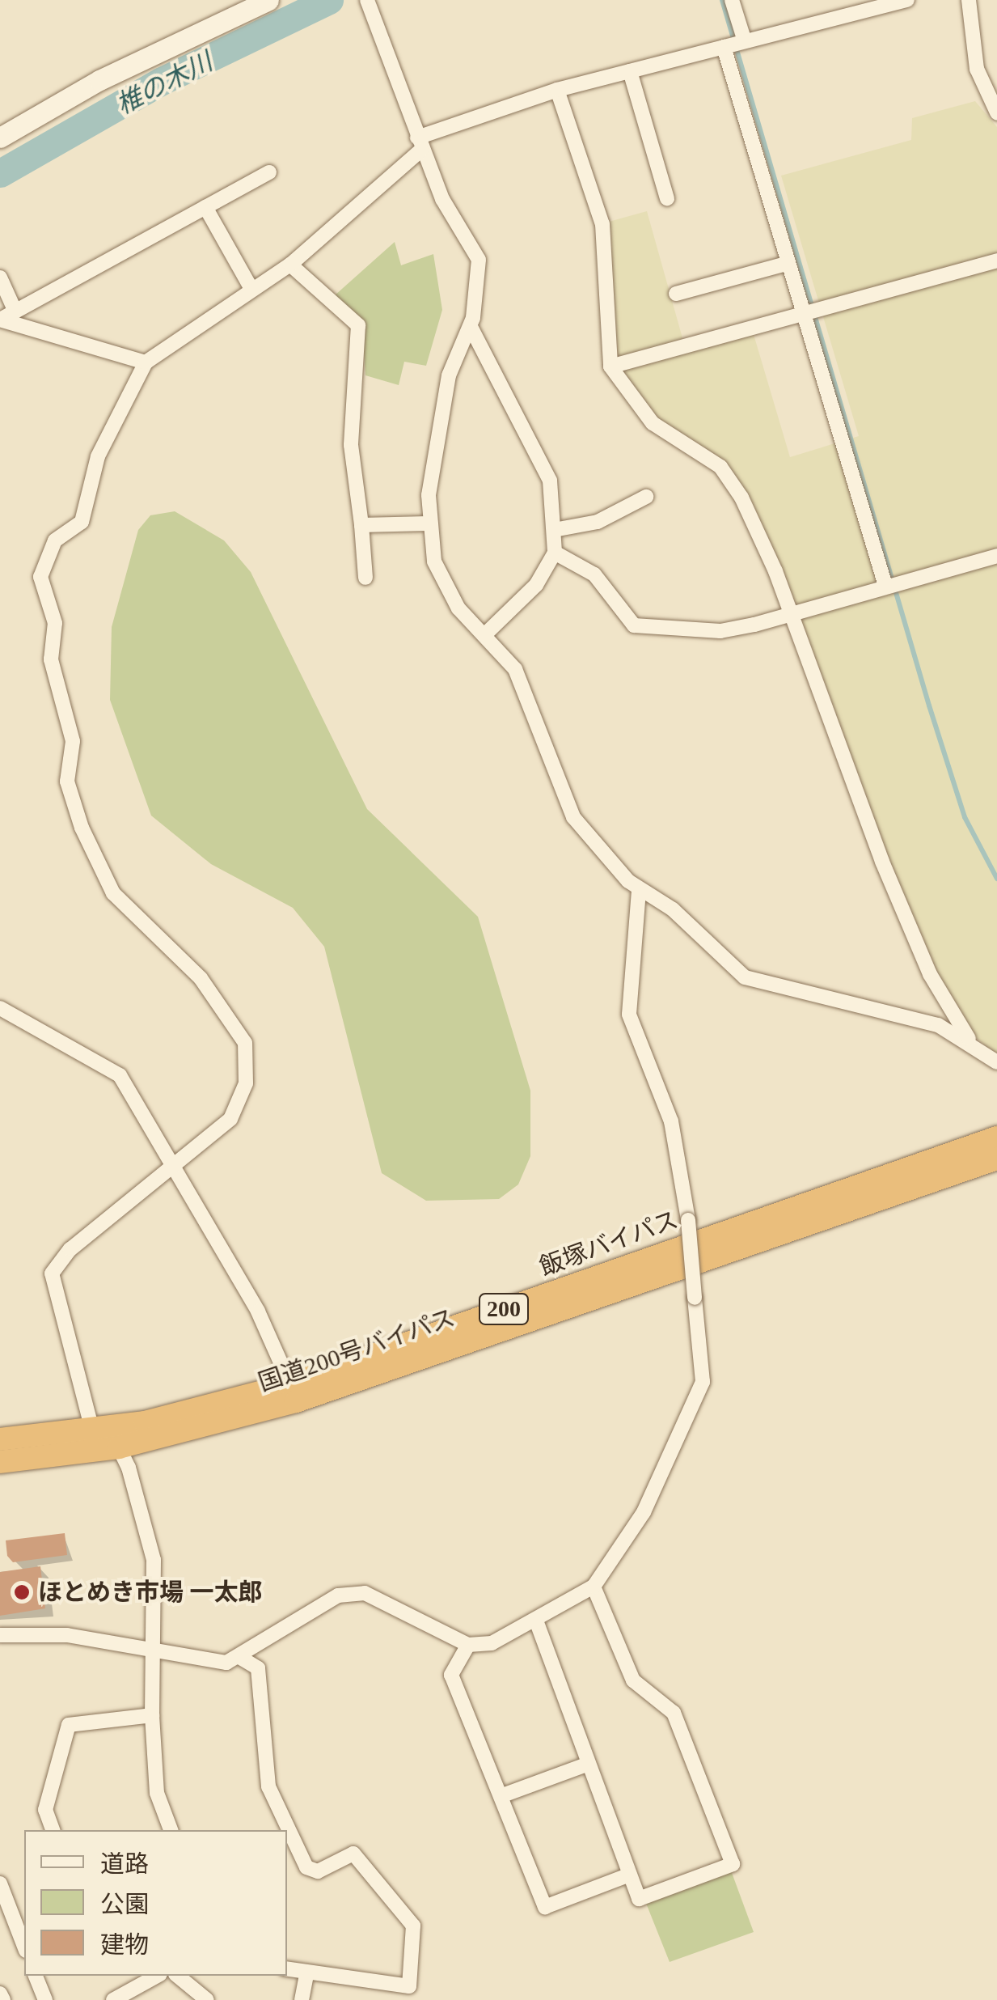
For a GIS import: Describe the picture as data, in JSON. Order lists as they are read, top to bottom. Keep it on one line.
{"streets":{"highway":["飯塚バイパス","200","国道200号バイパス"]},"water":["椎の木川"],"places":["ほとめき市場 一太郎"],"legend":["道路","公園","建物"]}
